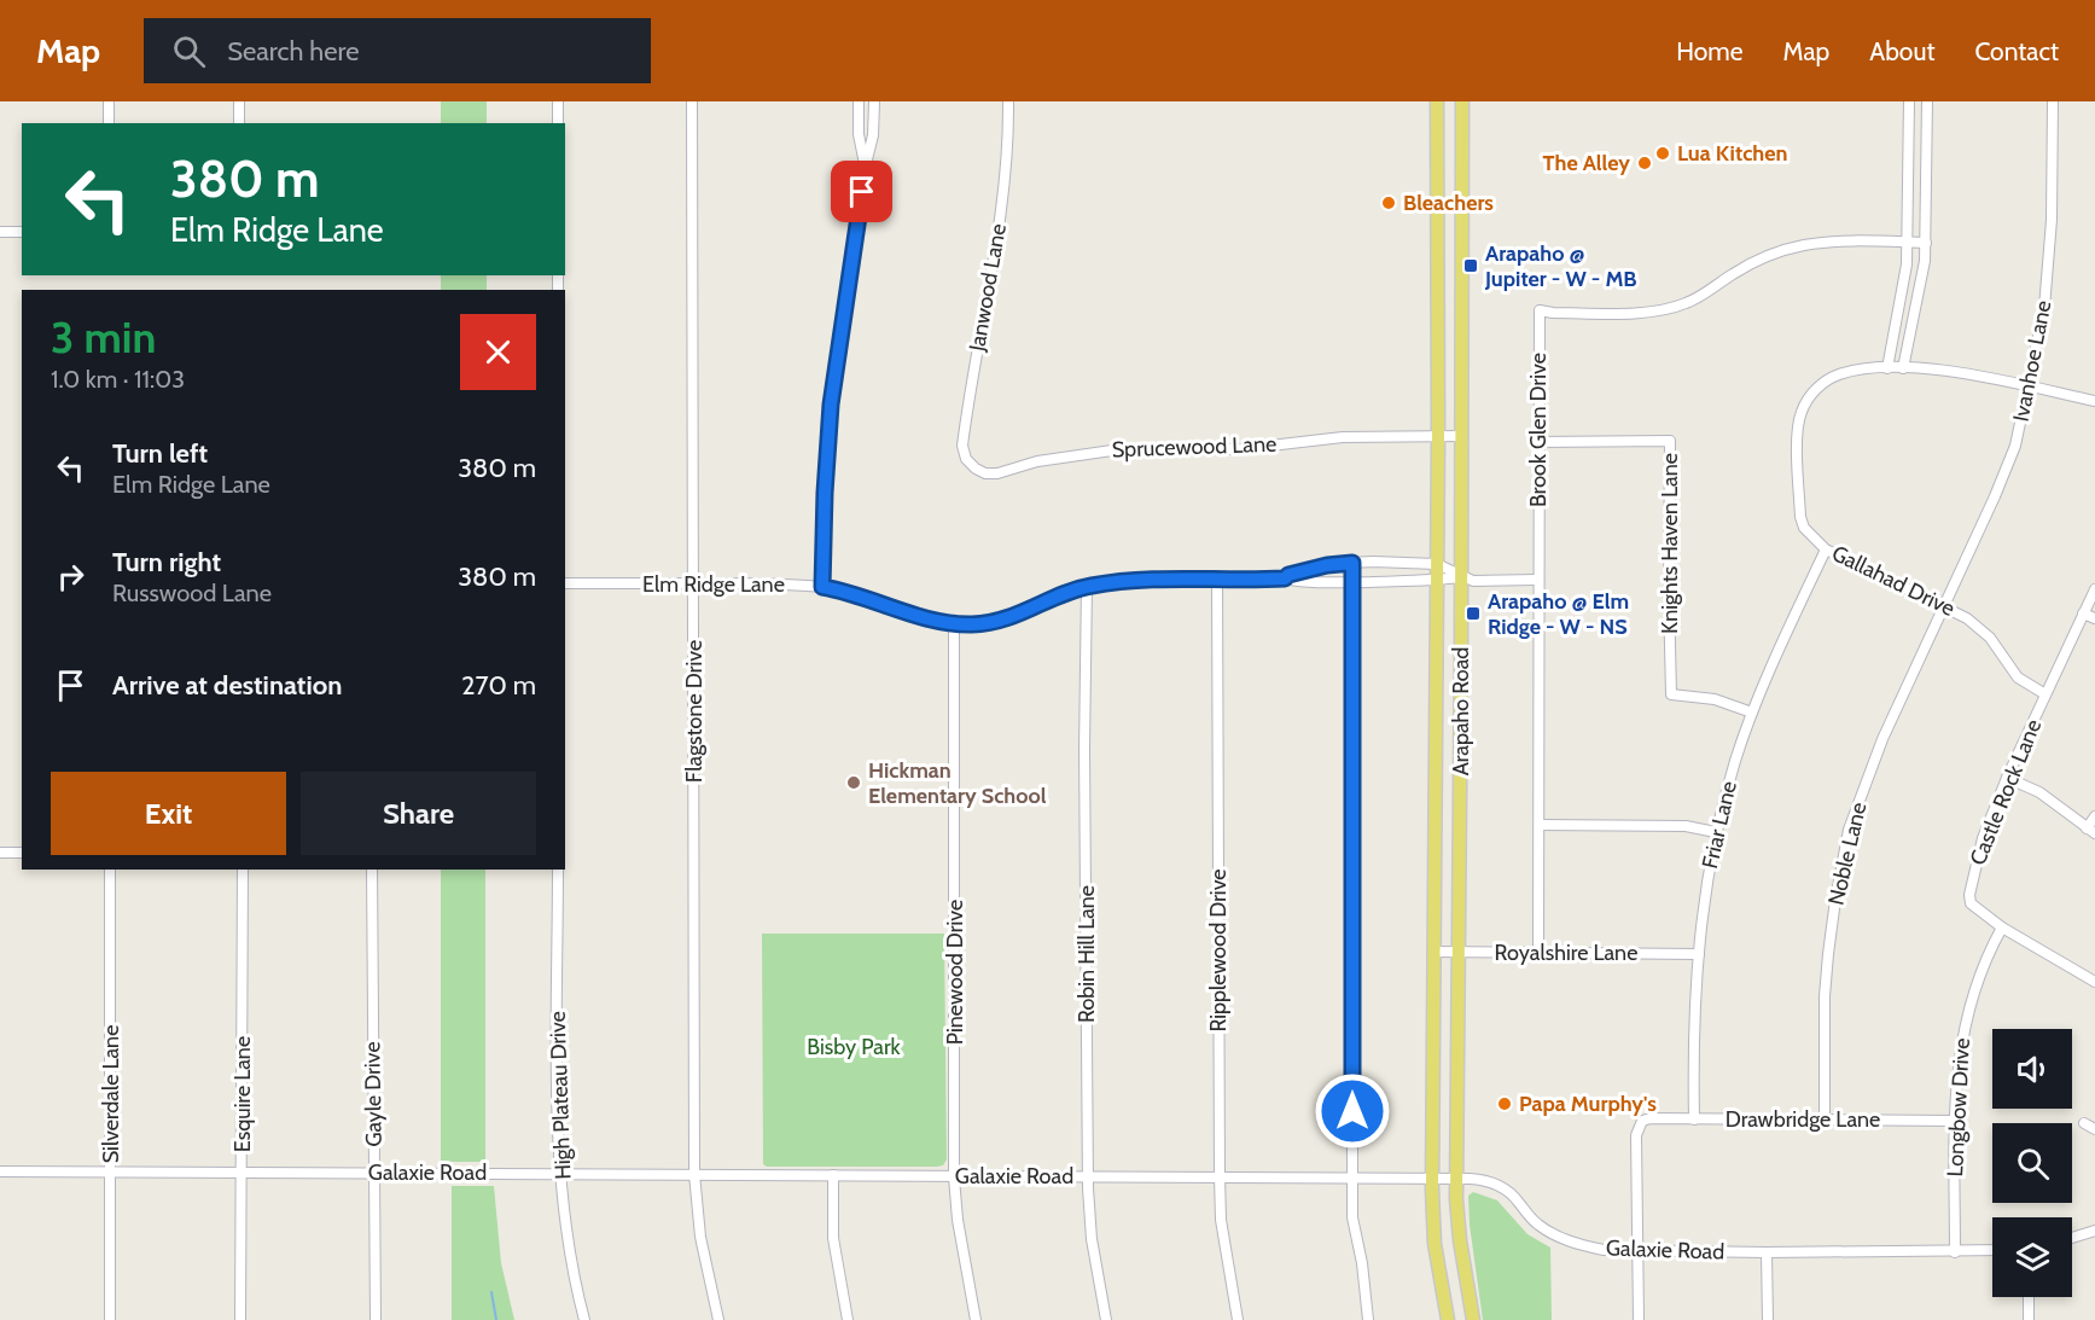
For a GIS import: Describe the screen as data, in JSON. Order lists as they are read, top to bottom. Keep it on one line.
{"streets":{"main road":["Arapaho Road"],"street":["Janwood Lane","Ivanhoe Lane","Brook Glen Drive","Sprucewood Lane","Knights Haven Lane","Gallahad Drive","Elm Ridge Lane","Flagstone Drive","Castle Rock Lane","Friar Lane","Noble Lane","Ripplewood Drive","Royalshire Lane","Robin Hill Lane","Pinewood Drive","Silverdale Lane","Esquire Lane","Gayle Drive","High Plateau Drive","Longbow Drive","Drawbridge Lane","Galaxie Road"]},"crossings":[["Janwood Lane","Sprucewood Lane"],["Ivanhoe Lane","Gallahad Drive"],["Ivanhoe Lane","Noble Lane"],["Brook Glen Drive","Knights Haven Lane"],["Brook Glen Drive","Elm Ridge Lane"],["Brook Glen Drive","Royalshire Lane"],["Sprucewood Lane","Arapaho Road"],["Knights Haven Lane","Friar Lane"],["Gallahad Drive","Castle Rock Lane"],["Gallahad Drive","Friar Lane"],["Gallahad Drive","Noble Lane"],["Elm Ridge Lane","Flagstone Drive"],["Elm Ridge Lane","Arapaho Road"],["Elm Ridge Lane","Ripplewood Drive"],["Elm Ridge Lane","Robin Hill Lane"],["Elm Ridge Lane","Pinewood Drive"],["Flagstone Drive","Galaxie Road"],["Arapaho Road","Royalshire Lane"],["Arapaho Road","Galaxie Road"],["Castle Rock Lane","Longbow Drive"],["Friar Lane","Royalshire Lane"],["Friar Lane","Drawbridge Lane"],["Noble Lane","Drawbridge Lane"],["Ripplewood Drive","Galaxie Road"],["Robin Hill Lane","Galaxie Road"],["Pinewood Drive","Galaxie Road"],["Silverdale Lane","Galaxie Road"],["Esquire Lane","Galaxie Road"],["Gayle Drive","Galaxie Road"],["High Plateau Drive","Galaxie Road"],["Longbow Drive","Drawbridge Lane"],["Longbow Drive","Galaxie Road"],["Drawbridge Lane","Galaxie Road"]],"parks":["Bisby Park"],"places":{"other":["Lua Kitchen","The Alley","Bleachers","Hickman Elementary School","Papa Murphy's"],"transit":["Arapaho @ Jupiter - W - MB","Arapaho @ Elm Ridge - W - NS"]},"page":{"header":"Map","search":"Search here","nav":["Home","Map","About","Contact"],"turn":["380 m","Elm Ridge Lane"],"heading":["3 min","1.0 km · 11:03"],"list":[{"name":"Turn left","note":"Elm Ridge Lane","value":"380 m"},{"name":"Turn right","note":"Russwood Lane","value":"380 m"},{"name":"Arrive at destination","value":"270 m"}],"buttons":["Exit","Share"]}}
